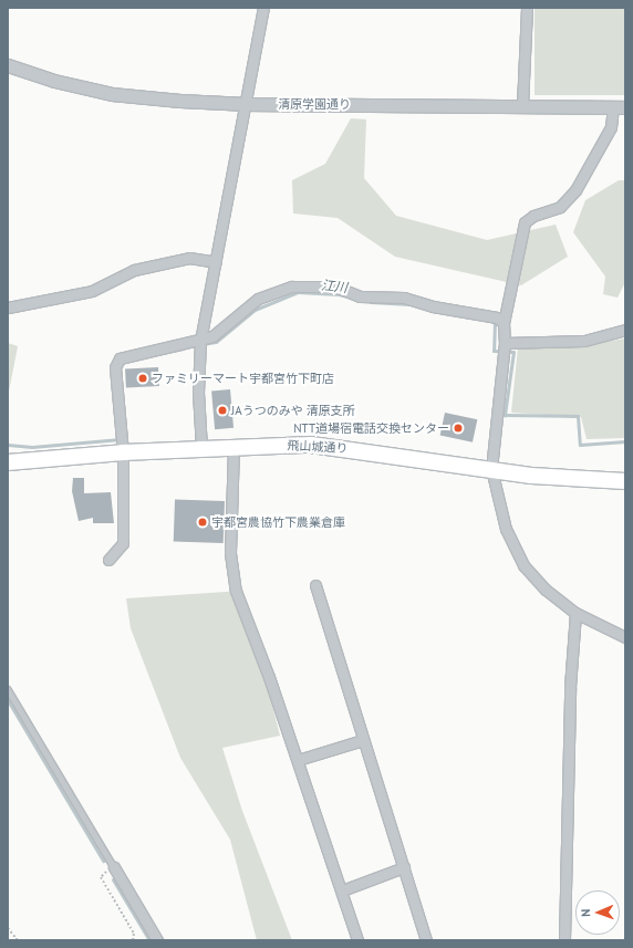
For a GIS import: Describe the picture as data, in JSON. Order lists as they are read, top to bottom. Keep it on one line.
{"streets":{"highway":["飛山城通り"],"street":["清原学園通り"]},"water":["江川"],"places":["ファミリーマート宇都宮竹下町店","JAうつのみや 清原支所","NTT道場宿電話交換センター","宇都宮農協竹下農業倉庫"],"north":"left"}
